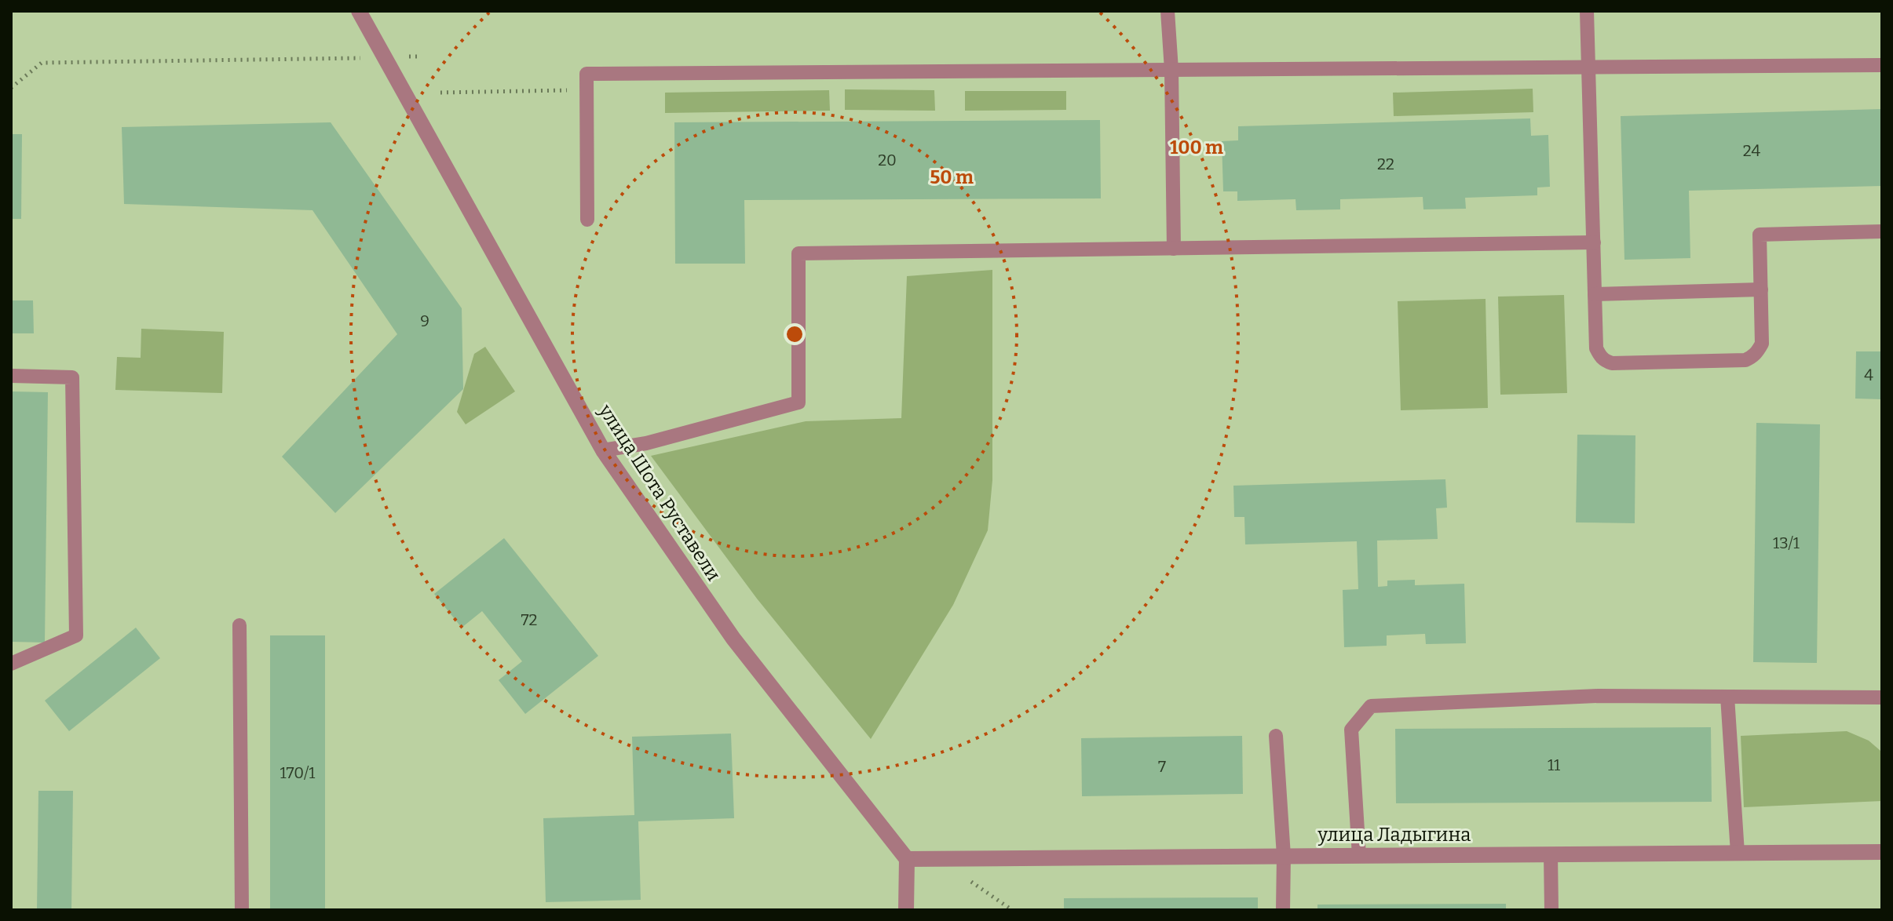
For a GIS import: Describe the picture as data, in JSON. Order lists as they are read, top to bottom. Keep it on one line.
{"streets":{"street":["улица Шота Руставели","улица Ладыгина"]},"crossings":[["улица Шота Руставели","улица Ладыгина"]],"house_numbers":["24","20","22","9","4","13/1","72","11","7","170/1"],"rings":["100 m","50 m"]}
